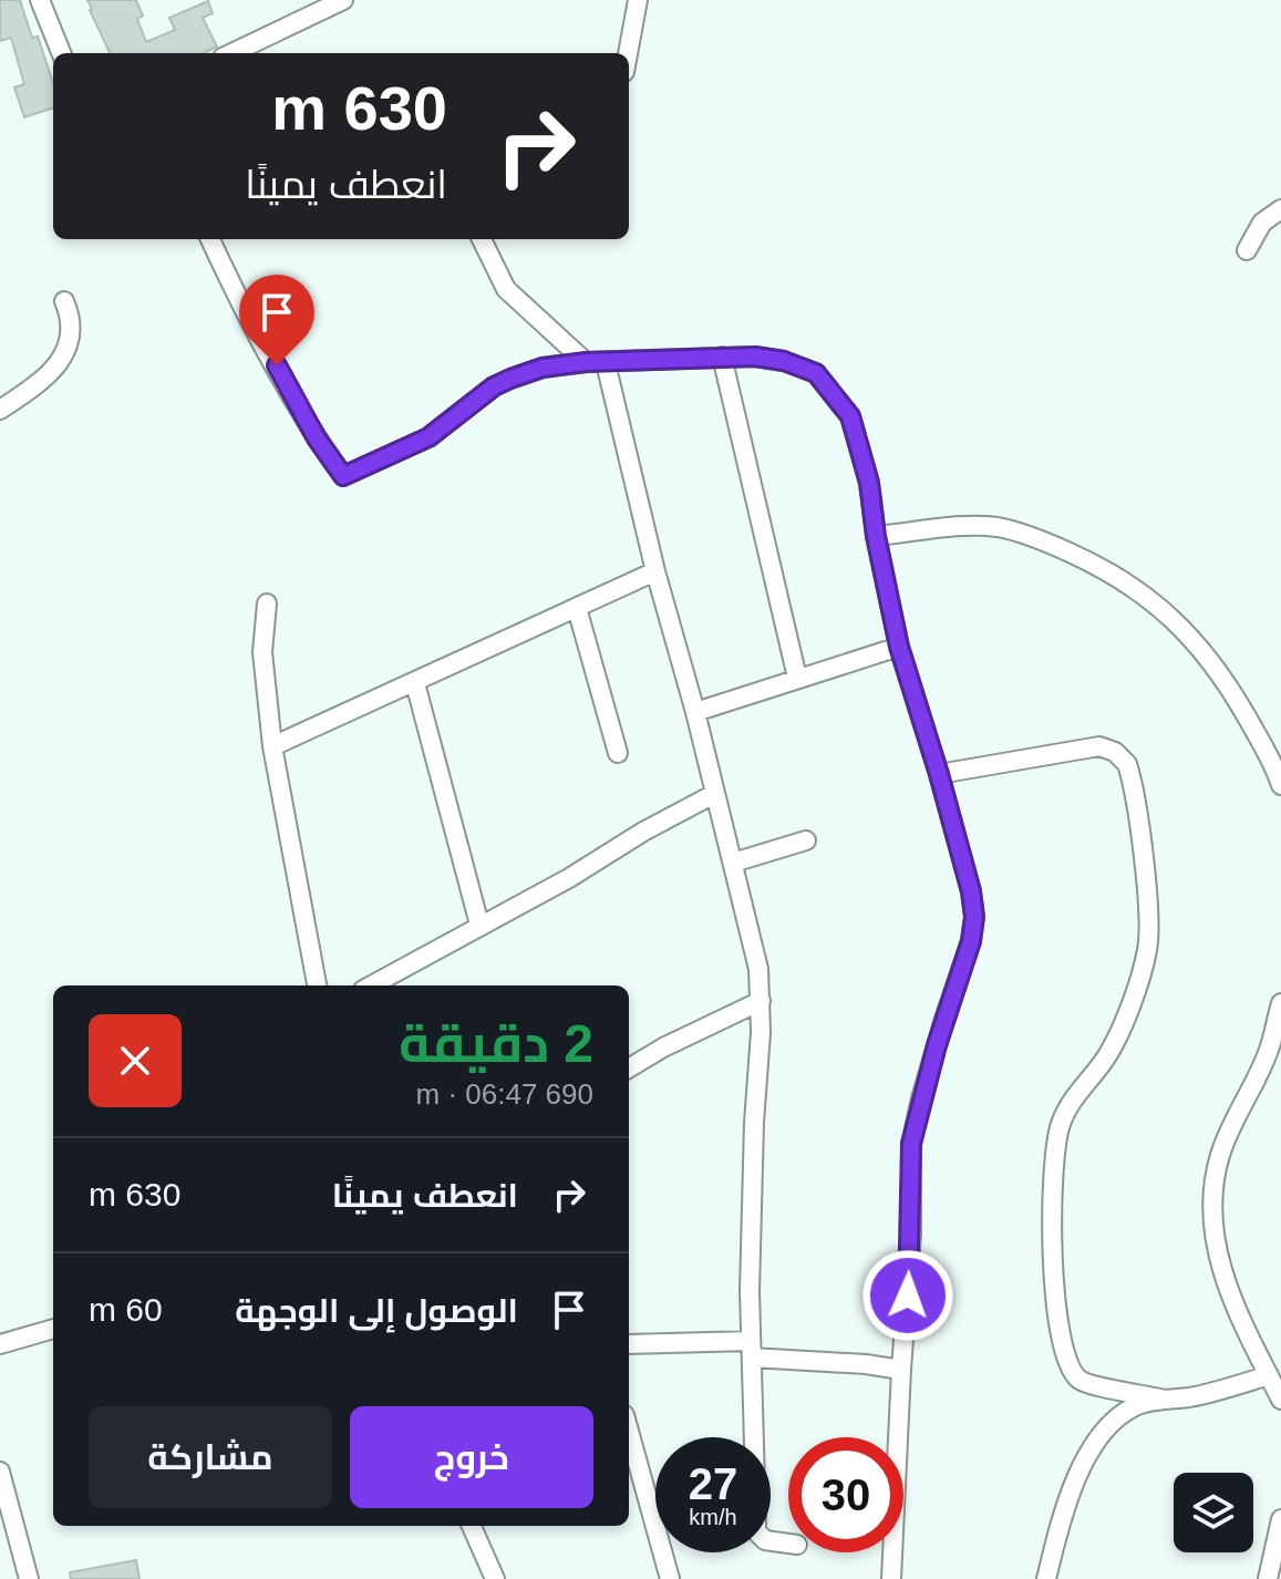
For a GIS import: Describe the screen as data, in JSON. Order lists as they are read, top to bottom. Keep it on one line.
{"page":{"turn":["630 m","انعطف يمينًا"],"heading":["2 دقيقة","690 m · 06:47"],"list":[{"name":"انعطف يمينًا","value":"630 m"},{"name":"الوصول إلى الوجهة","value":"60 m"}],"buttons":["خروج","مشاركة"],"speed":"27 km/h","limit":"30"}}
